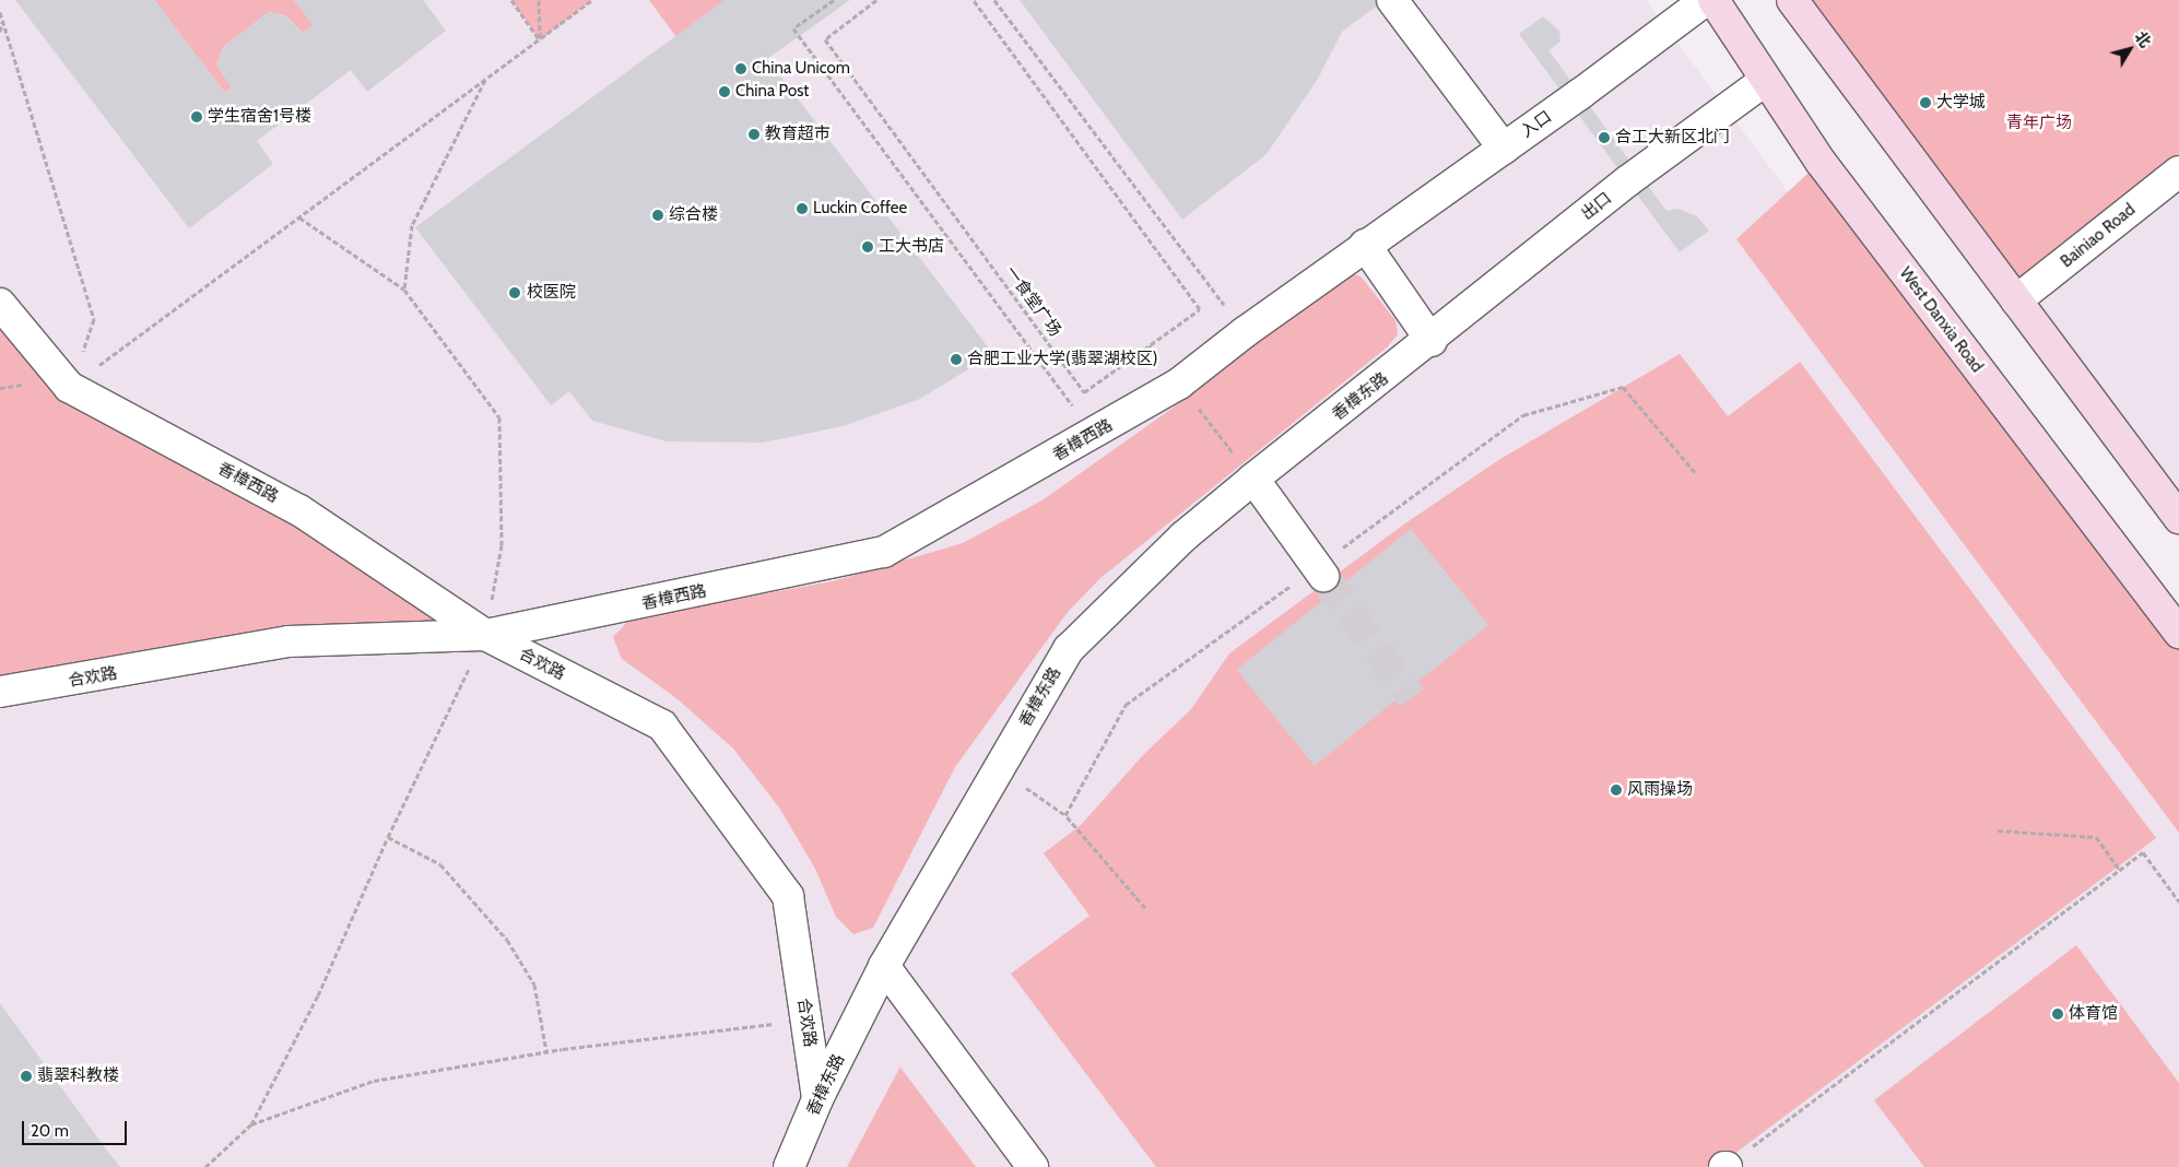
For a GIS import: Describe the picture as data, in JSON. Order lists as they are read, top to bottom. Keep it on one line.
{"streets":{"main road":["West Danxia Road"],"street":["入口","出口","Bainiao Road","香樟东路","香樟西路","合欢路"],"path":["一食堂广场"]},"crossings":[["入口","香樟西路"],["出口","West Danxia Road"],["出口","香樟东路"],["香樟东路","合欢路"],["香樟西路","合欢路"]],"parks":["青年广场"],"places":["China Unicom","China Post","大学城","学生宿舍1号楼","教育超市","合工大新区北门","Luckin Coffee","综合楼","工大书店","校医院","合肥工业大学(翡翠湖校区)","风雨操场","体育馆","翡翠科教楼"],"scale_bar":"20 m","north":"top right"}
